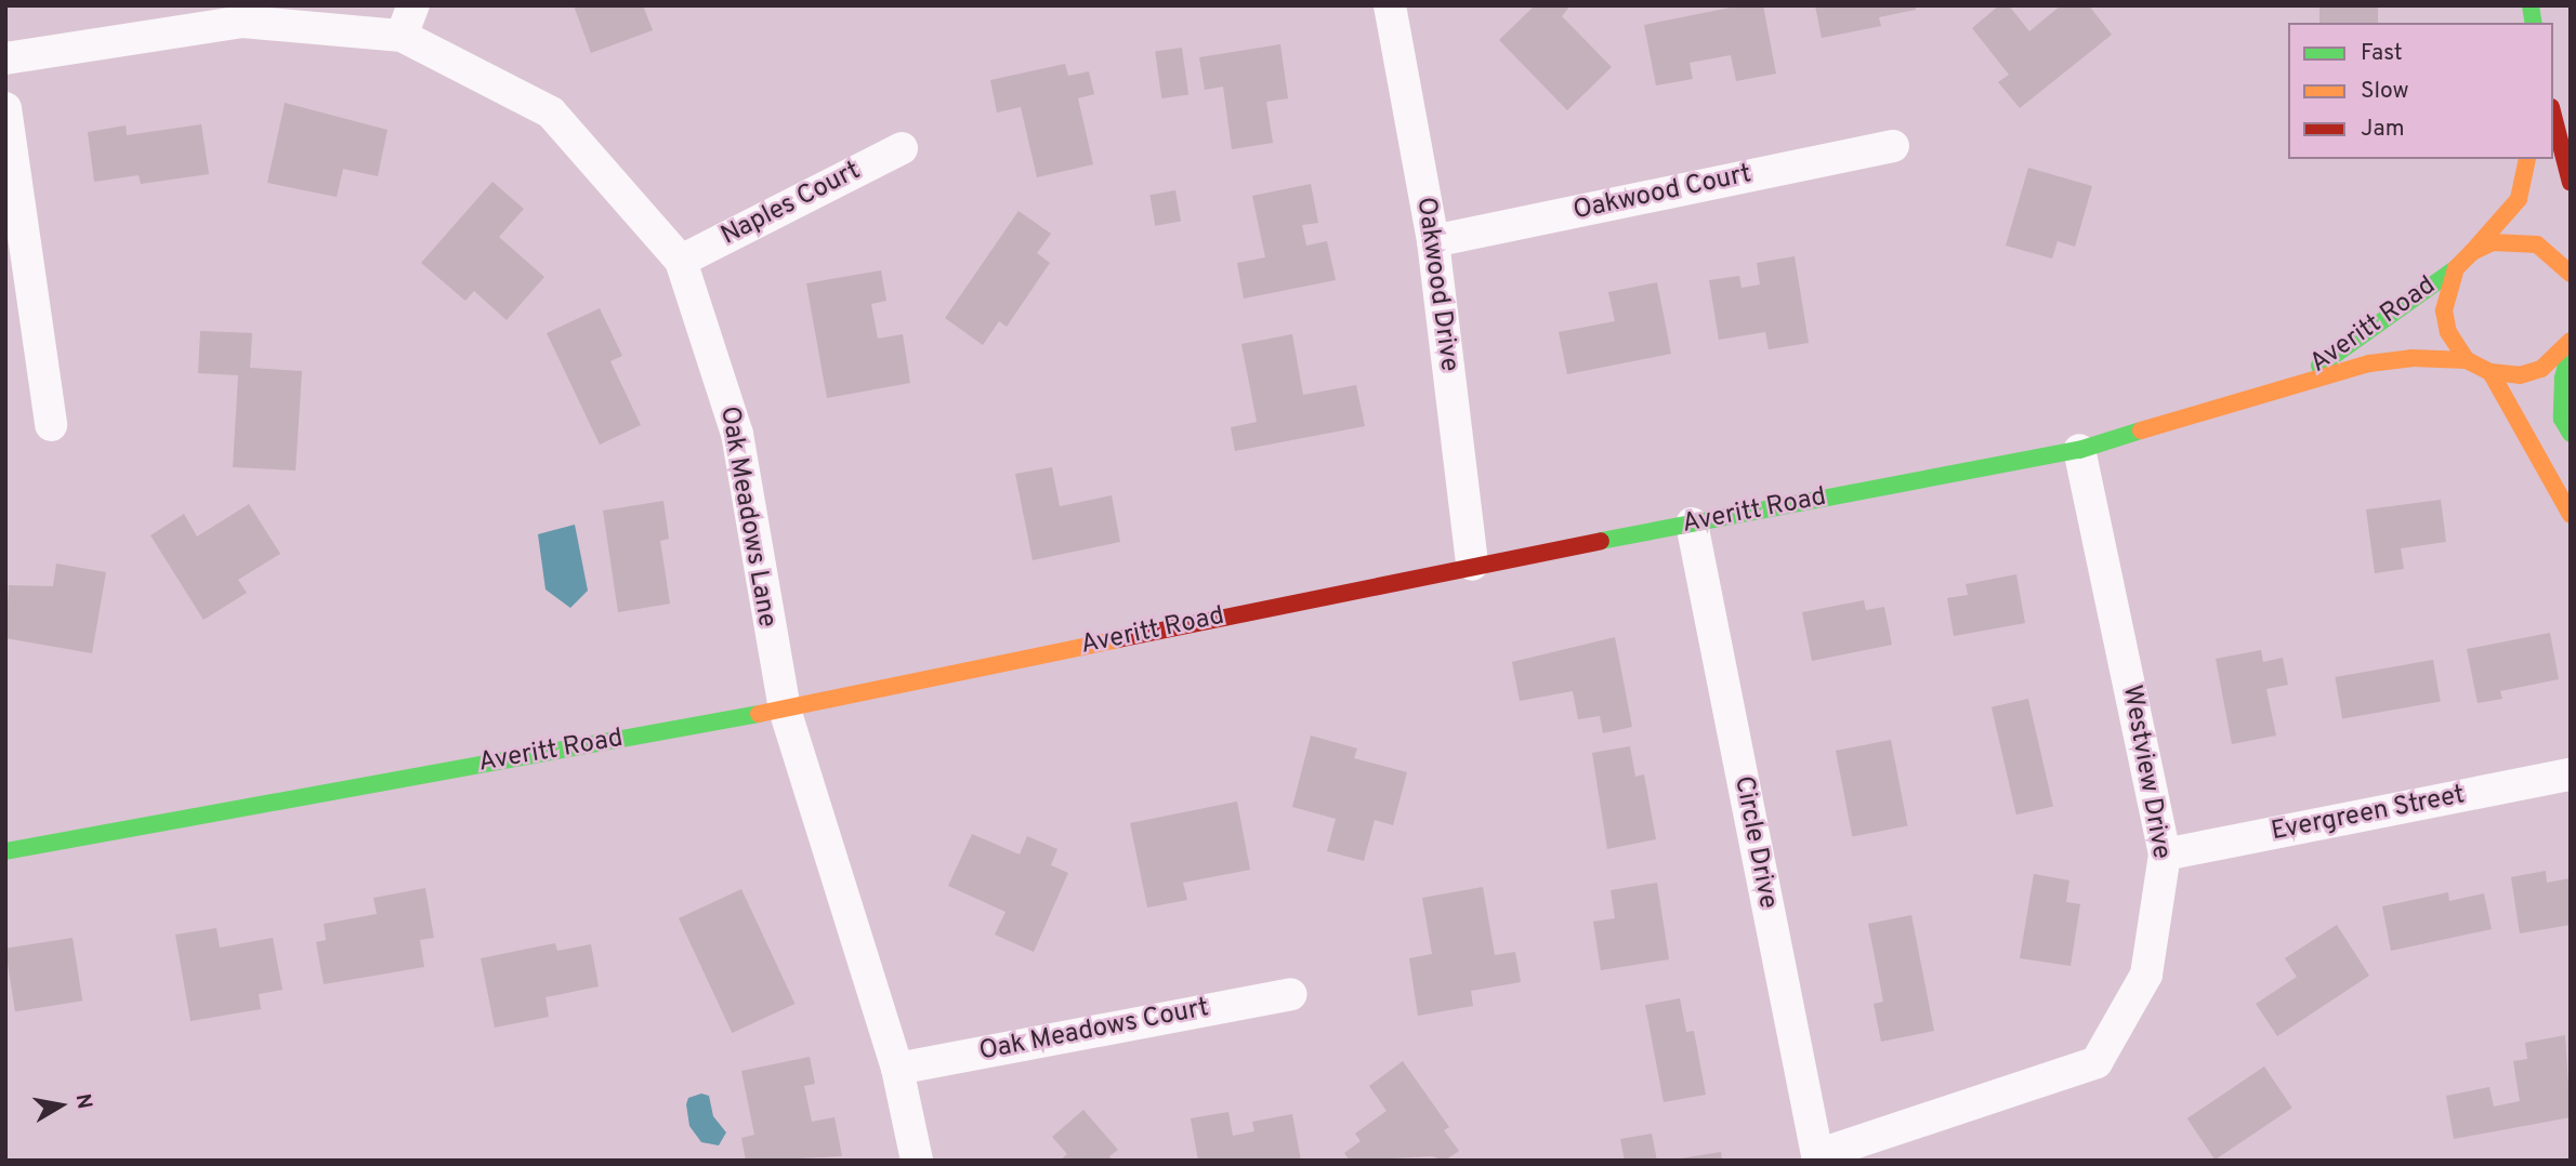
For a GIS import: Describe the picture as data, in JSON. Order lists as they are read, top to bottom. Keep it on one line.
{"streets":{"street":["Oakwood Court","Naples Court","Oakwood Drive","Averitt Road","Oak Meadows Lane","Westview Drive","Evergreen Street","Circle Drive","Oak Meadows Court"]},"crossings":[["Oakwood Court","Oakwood Drive"],["Naples Court","Oak Meadows Lane"],["Oakwood Drive","Averitt Road"],["Averitt Road","Oak Meadows Lane"],["Averitt Road","Westview Drive"],["Averitt Road","Circle Drive"],["Oak Meadows Lane","Oak Meadows Court"],["Westview Drive","Evergreen Street"],["Westview Drive","Circle Drive"]],"legend":["Fast","Slow","Jam"],"north":"right"}
